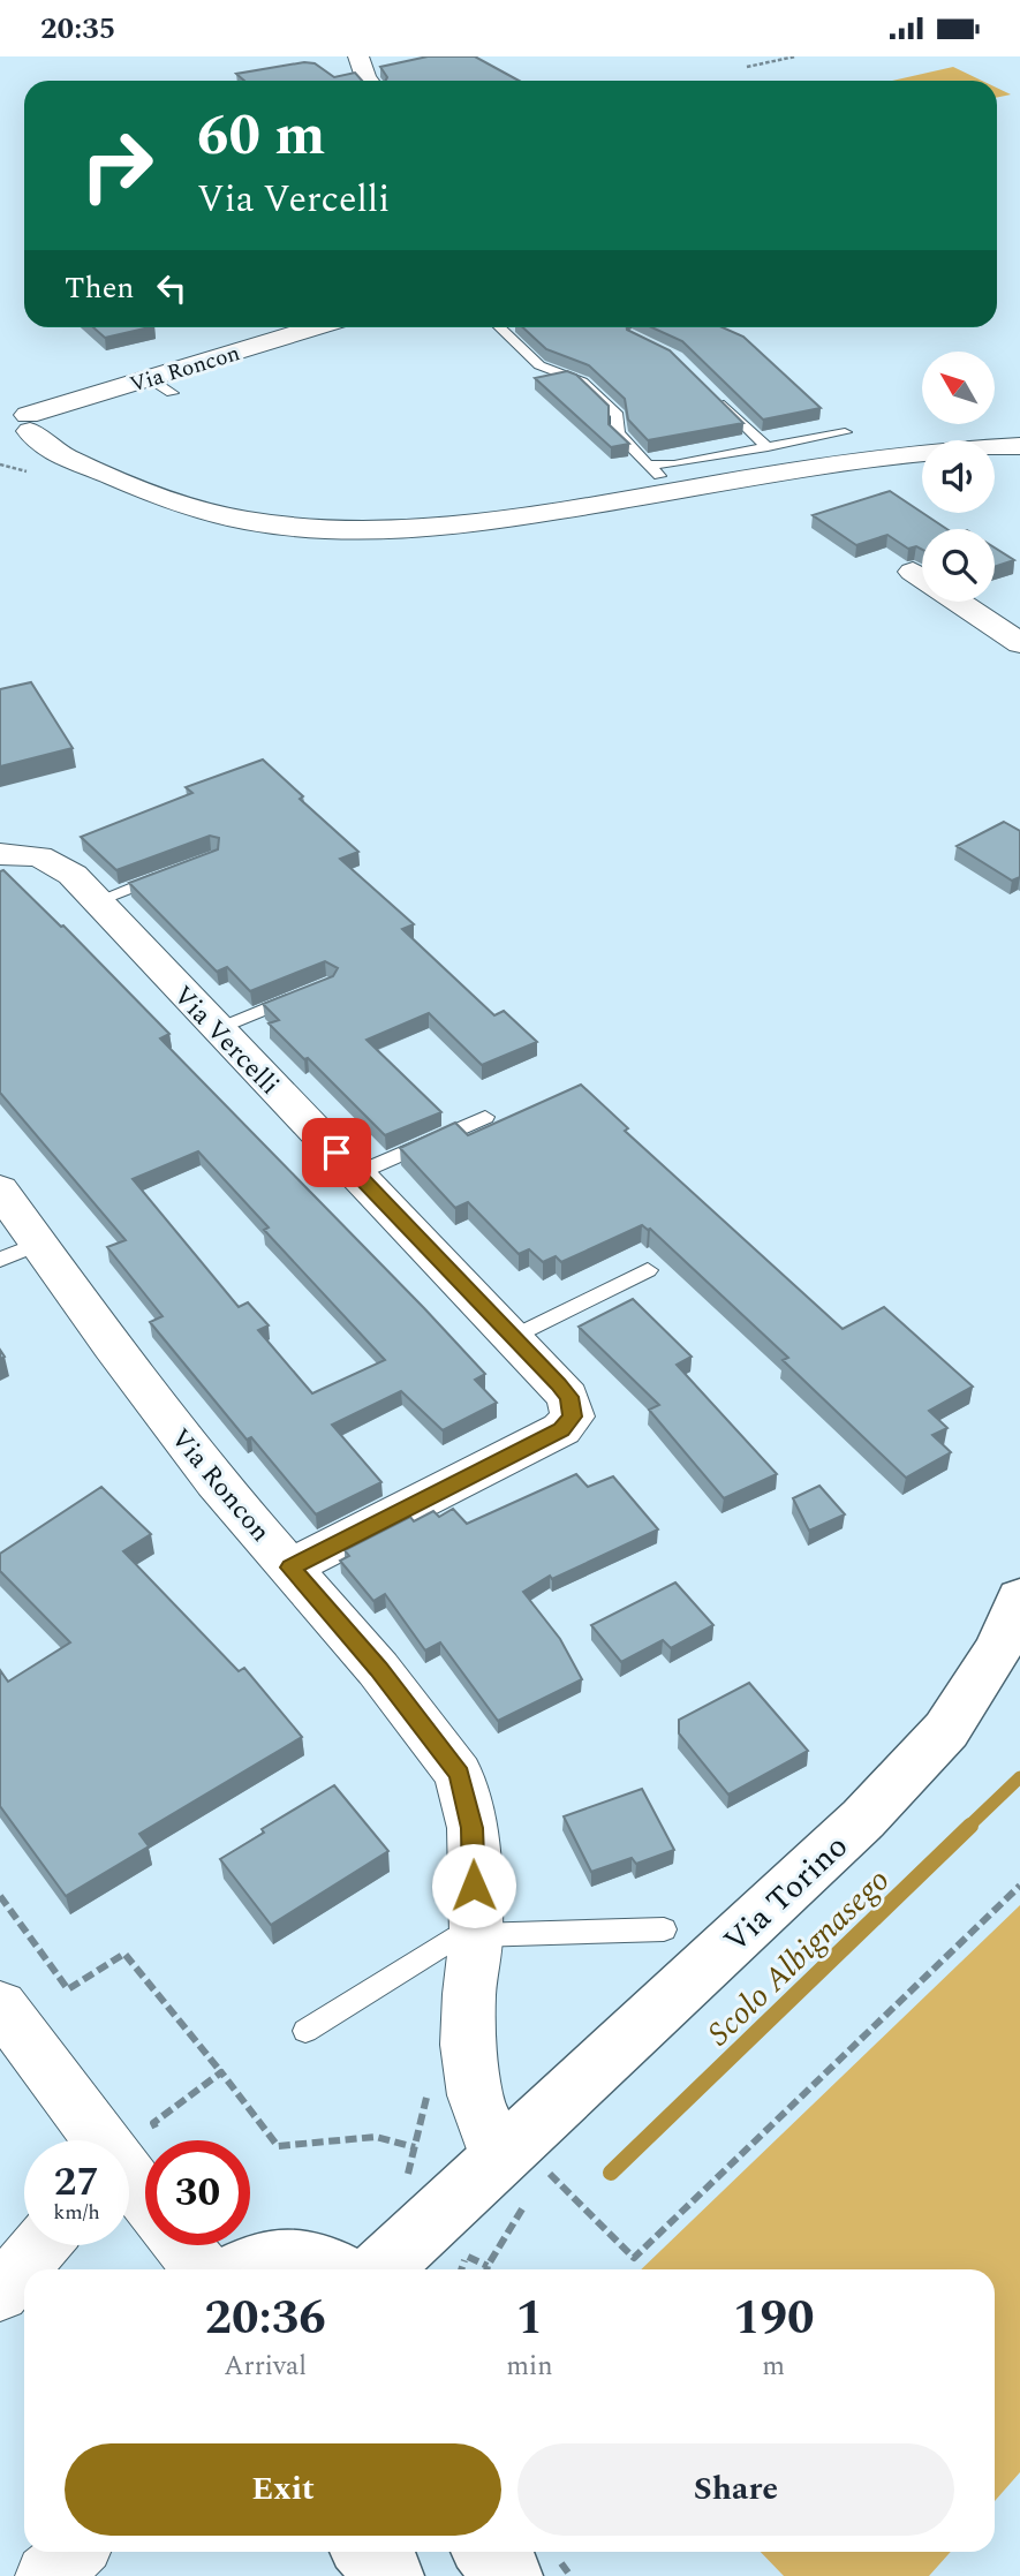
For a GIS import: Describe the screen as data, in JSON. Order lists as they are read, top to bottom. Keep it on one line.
{"streets":{"street":["Via Roncon","Via Vercelli","Via Torino"]},"crossings":[["Via Roncon","Via Vercelli"],["Via Roncon","Via Torino"]],"water":["Scolo Albignasego"],"north":"top left","page":{"status":"20:35","turn":["60 m","Via Vercelli"],"then":"Then","speed":"27 km/h","limit":"30","eta":["20:36","Arrival","1","min","190","m"],"buttons":["Exit","Share"]}}
